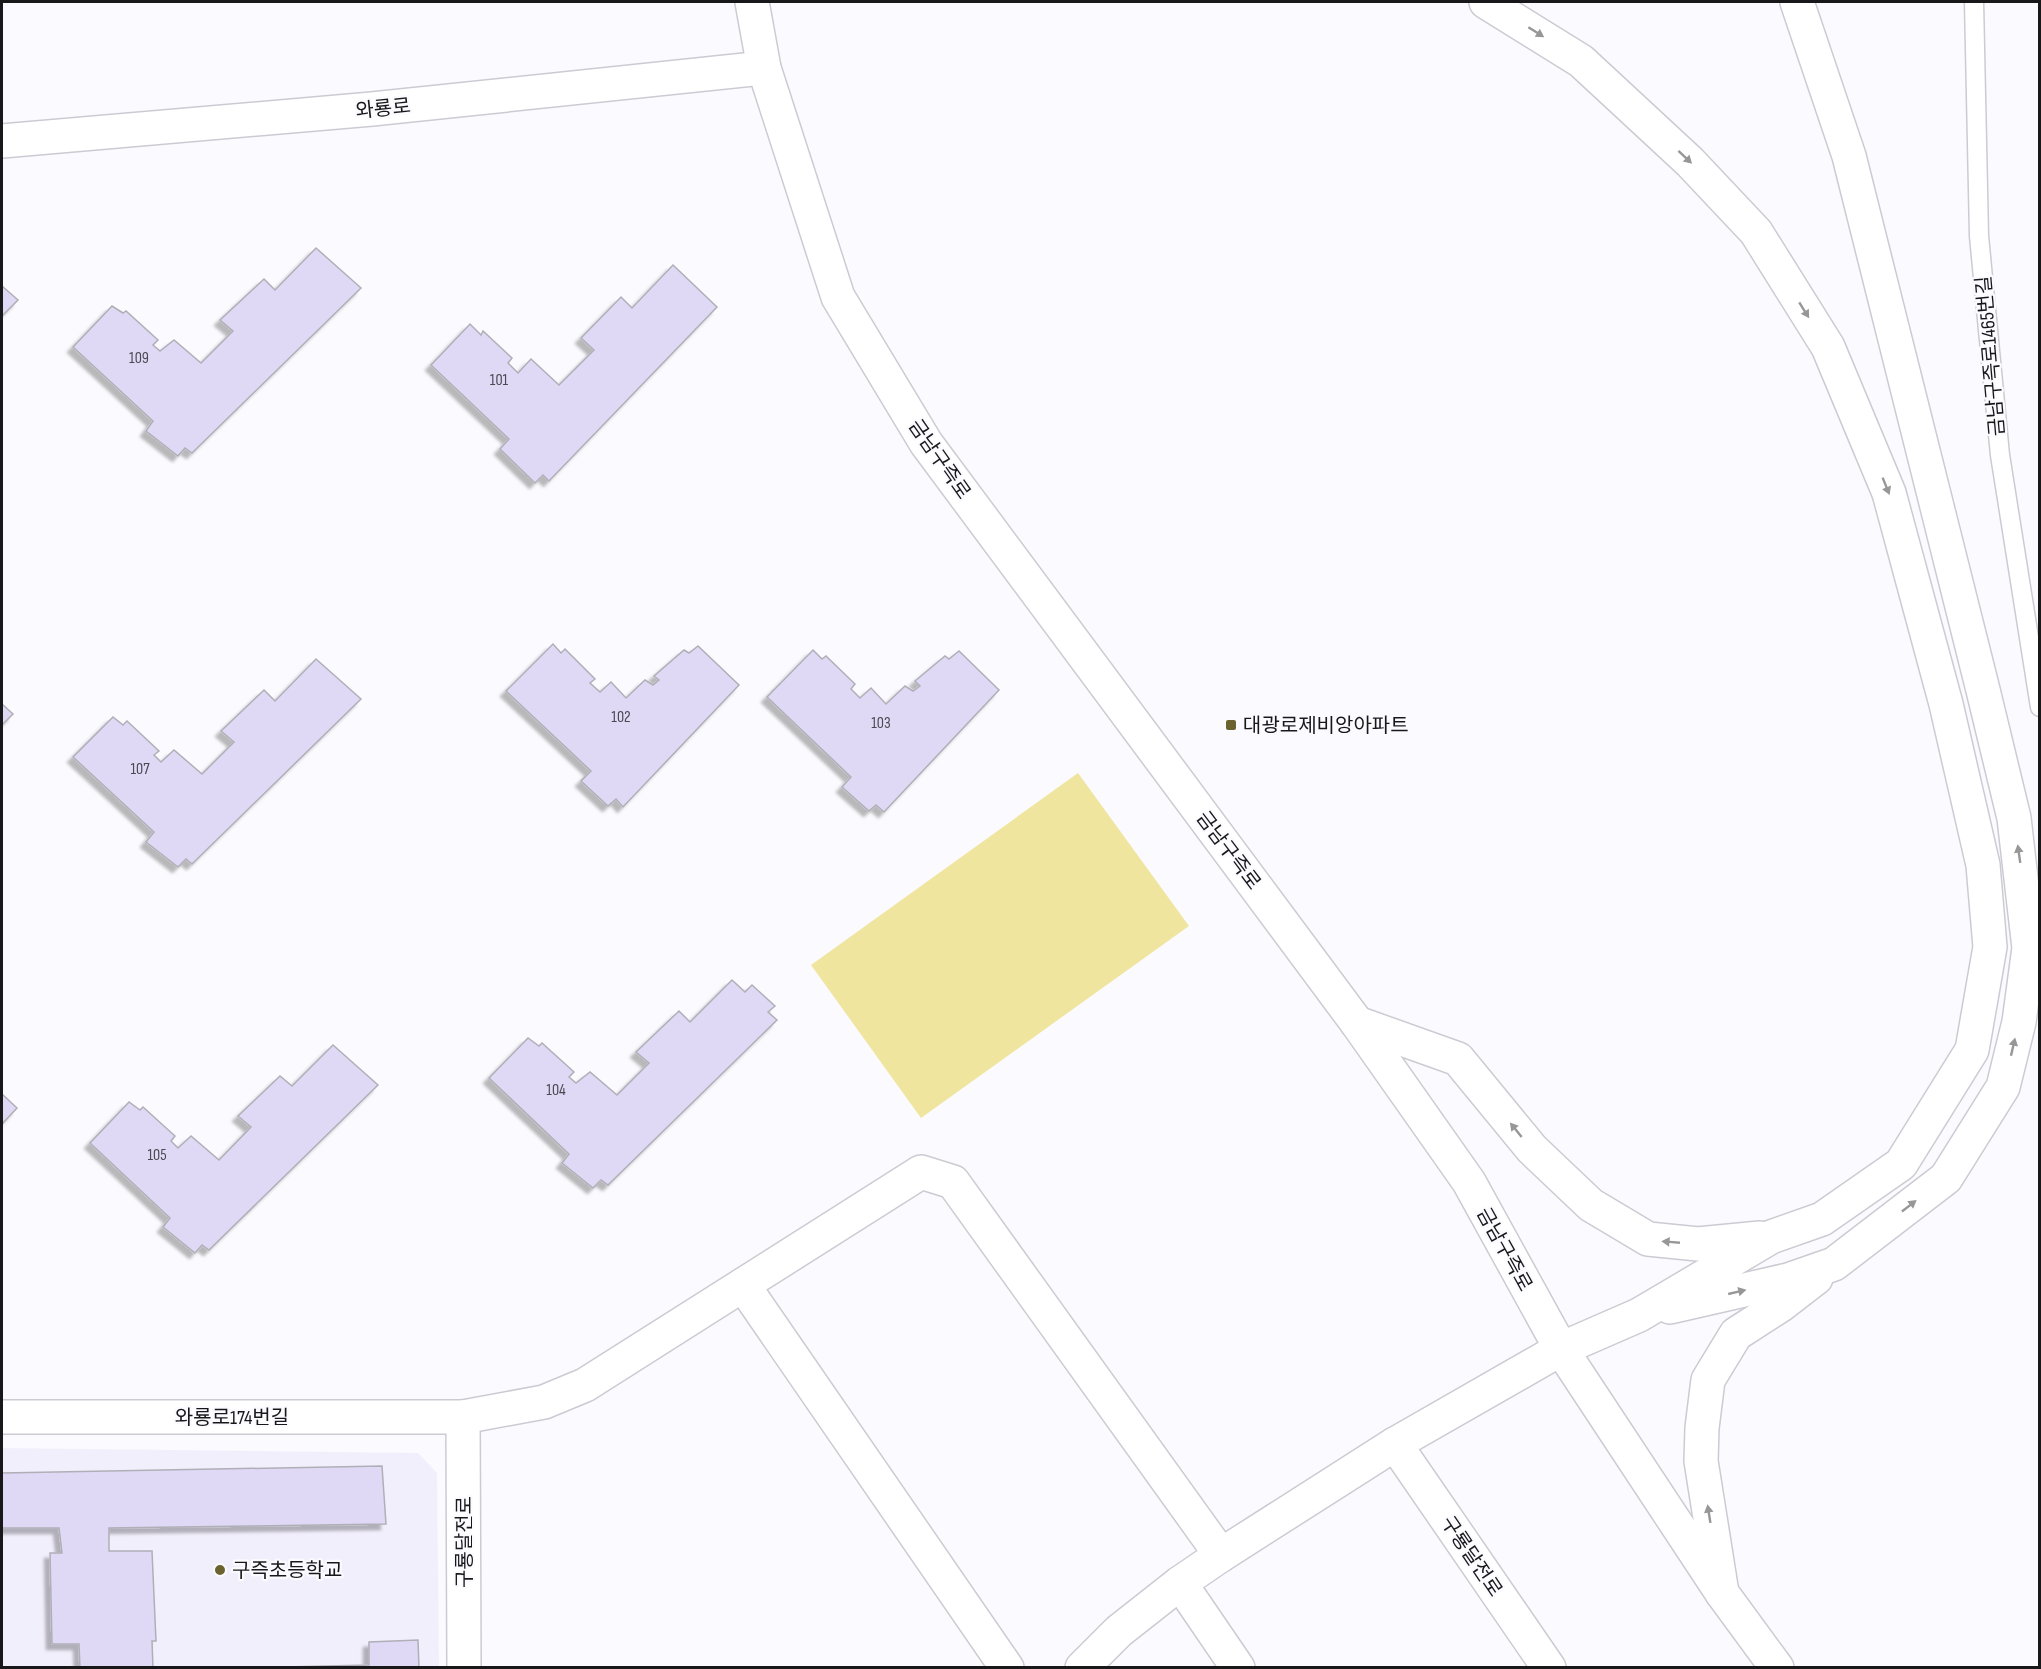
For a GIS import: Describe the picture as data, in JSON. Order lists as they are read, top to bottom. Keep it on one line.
{"streets":{"main road":["와룡로","금남구즉로","와룡로174번길","구룡달전로"],"lane":["금남구즉로1465번길"]},"crossings":[["와룡로","금남구즉로"],["와룡로174번길","구룡달전로"]],"places":{"transit":["대광로제비앙아파트"],"other":["구즉초등학교"]},"house_numbers":["109","101","102","103","107","104","105"]}
